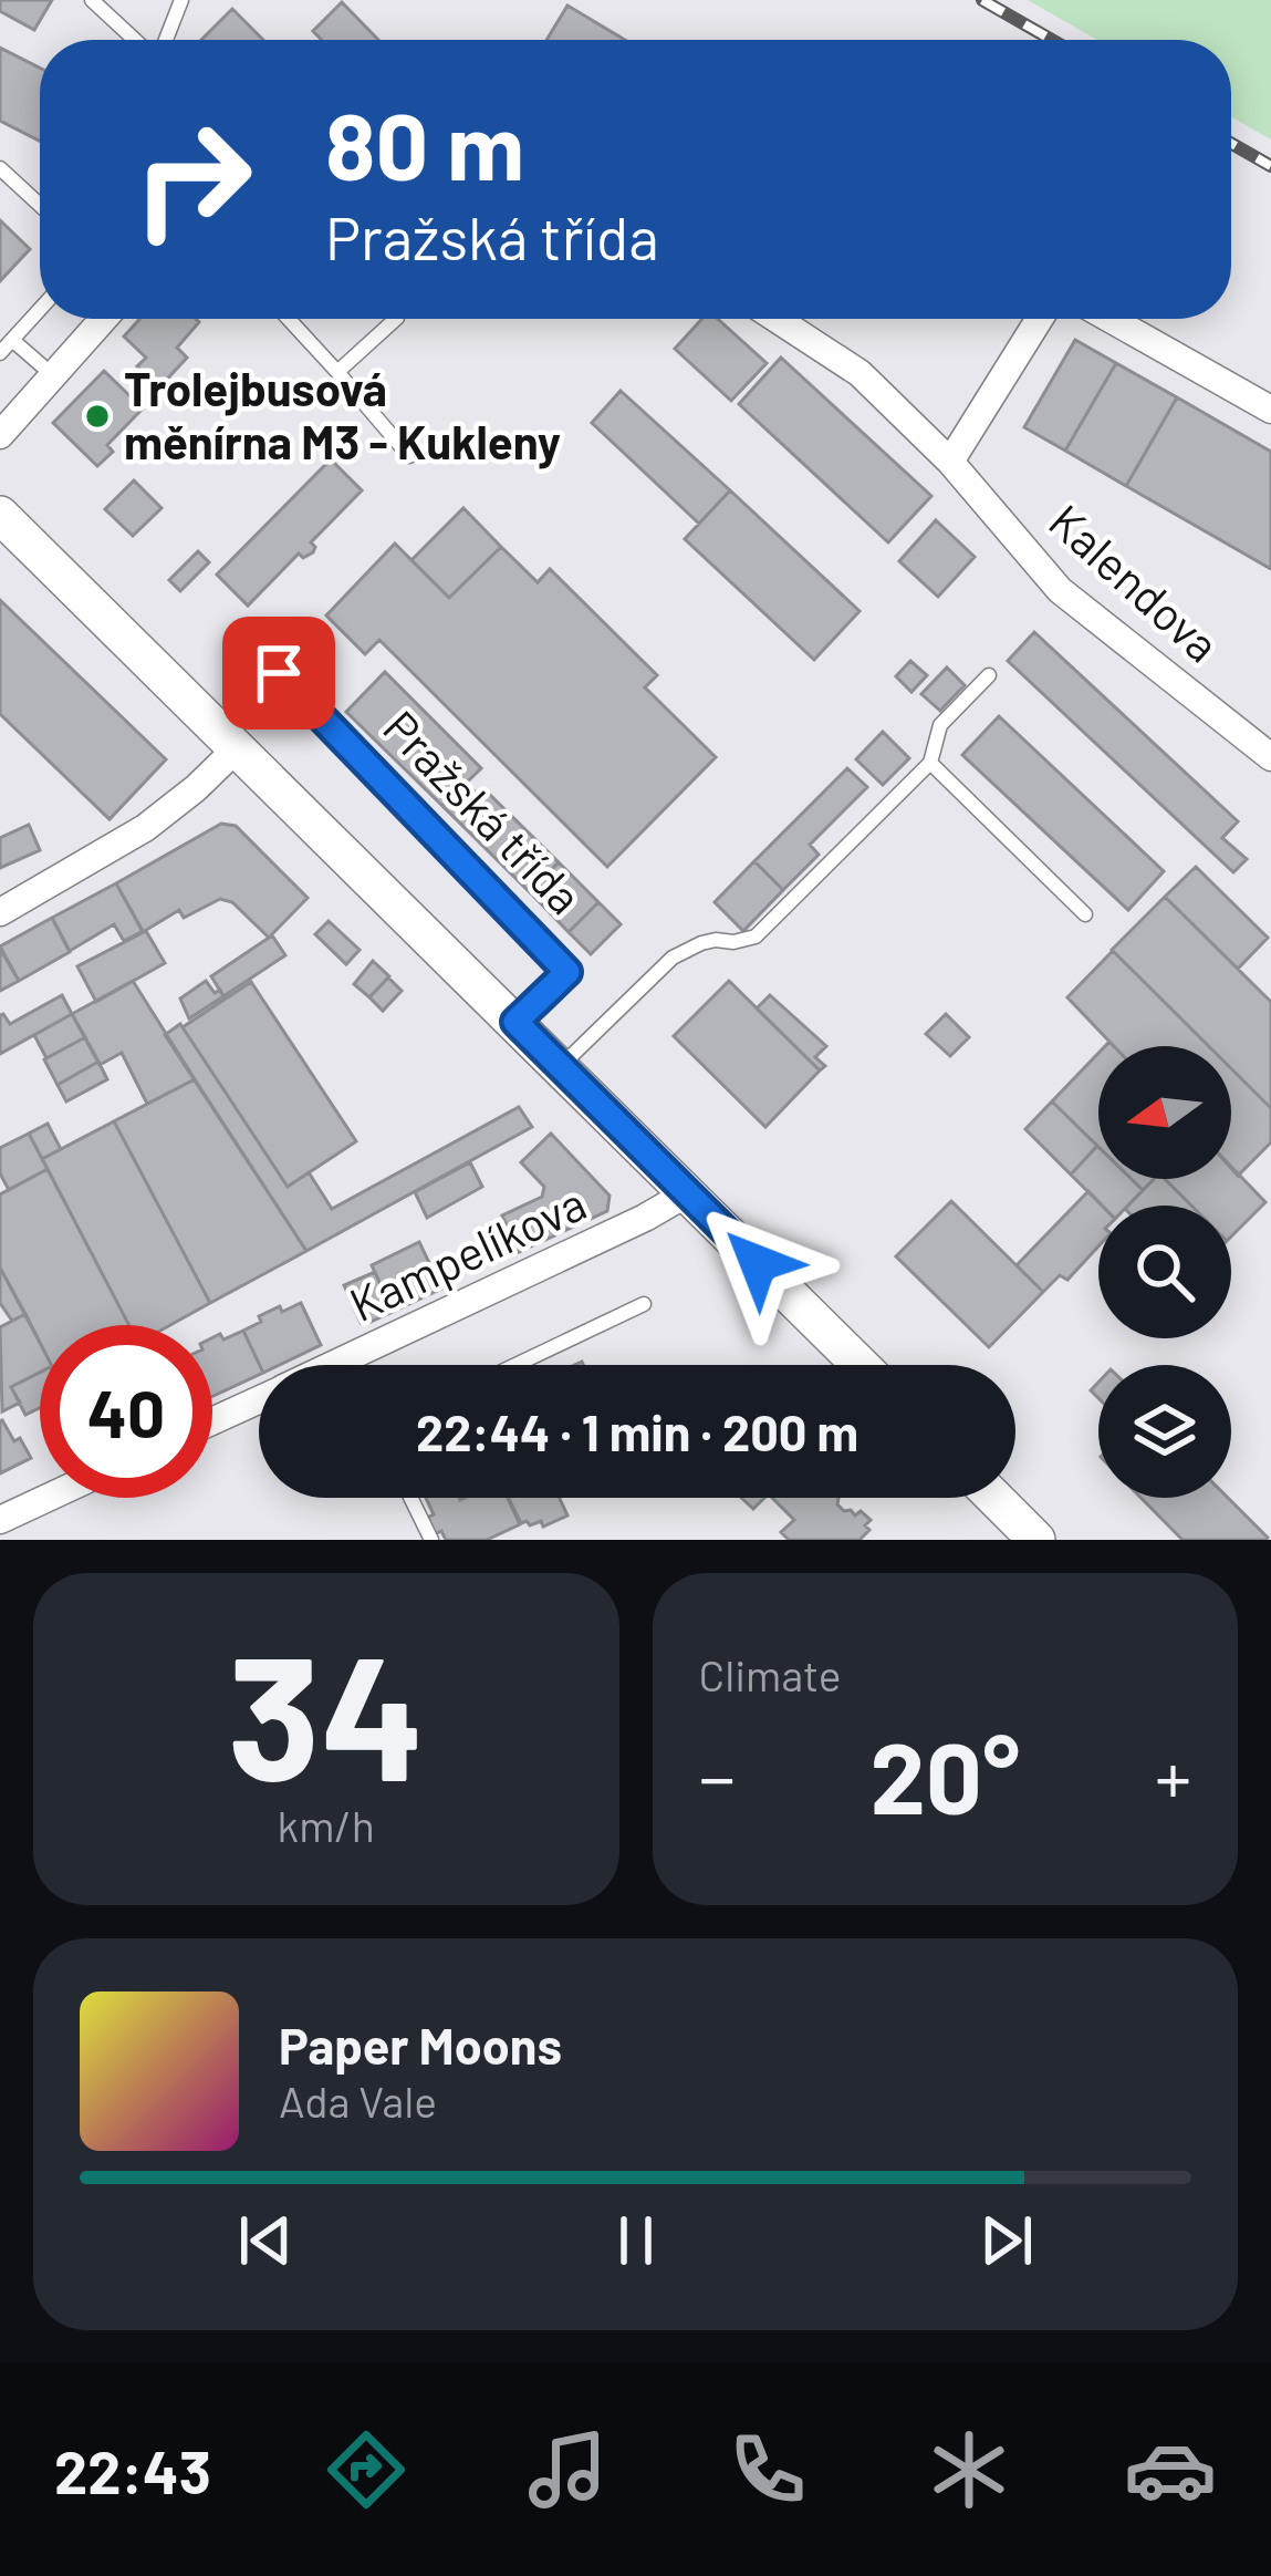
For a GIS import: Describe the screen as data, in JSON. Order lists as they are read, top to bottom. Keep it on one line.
{"streets":{"street":["Kalendova","Pražská třída","Kampelíkova"]},"places":["Trolejbusová měnírna M3 - Kukleny"],"north":"left","page":{"turn":["80 m","Pražská třída"],"limit":"40","trip":"22:44 · 1 min · 200 m","tile":[["34","km/h"],"Climate"],"heat":["−","20°","+"],"song":["Paper Moons","Ada Vale"],"tabs":"22:43"}}
